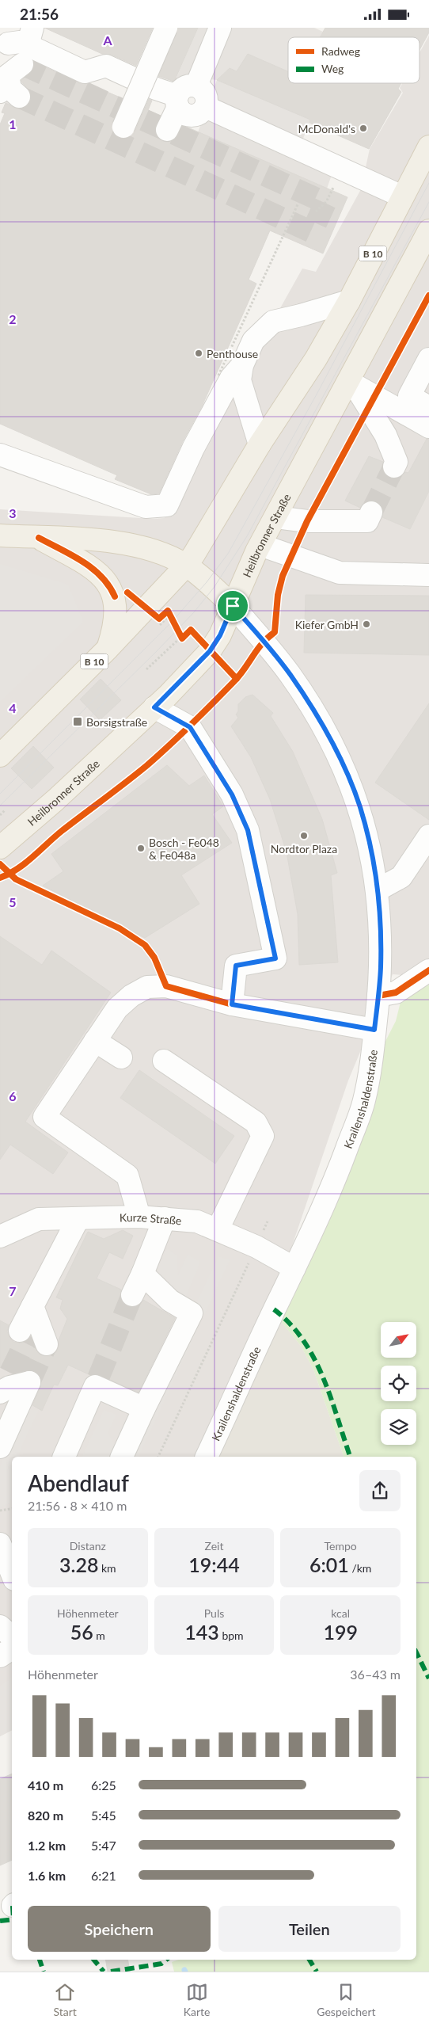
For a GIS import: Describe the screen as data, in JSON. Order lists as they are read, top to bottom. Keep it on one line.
{"streets":{"main road":["B 10","Heilbronner Straße"],"street":["Krailenshaldenstraße","Kurze Straße"]},"crossings":[["Heilbronner Straße","Krailenshaldenstraße"],["Krailenshaldenstraße","Kurze Straße"]],"places":{"other":["McDonald's","Penthouse","Kiefer GmbH","Nordtor Plaza","Bosch - Fe048 & Fe048a"],"transit":["Borsigstraße"]},"legend":["Radweg","Weg"],"north":"top right","page":{"status":"21:56","heading":["Abendlauf","21:56 · 8 × 410 m"],"stats":[["Distanz","3.28 km"],["Zeit","19:44"],["Tempo","6:01 /km"],["Höhenmeter","56 m"],["Puls","143 bpm"],["kcal","199"]],"chart":["Höhenmeter","36–43 m"],"list":[{"name":"410 m","note":"6:25"},{"name":"820 m","note":"5:45"},{"name":"1.2 km","note":"5:47"},{"name":"1.6 km","note":"6:21"}],"buttons":["Speichern","Teilen"],"tabs":["Start","Karte","Gespeichert"]},"grid":{"columns":["A"],"rows":["1","2","3","4","5","6","7"]}}
